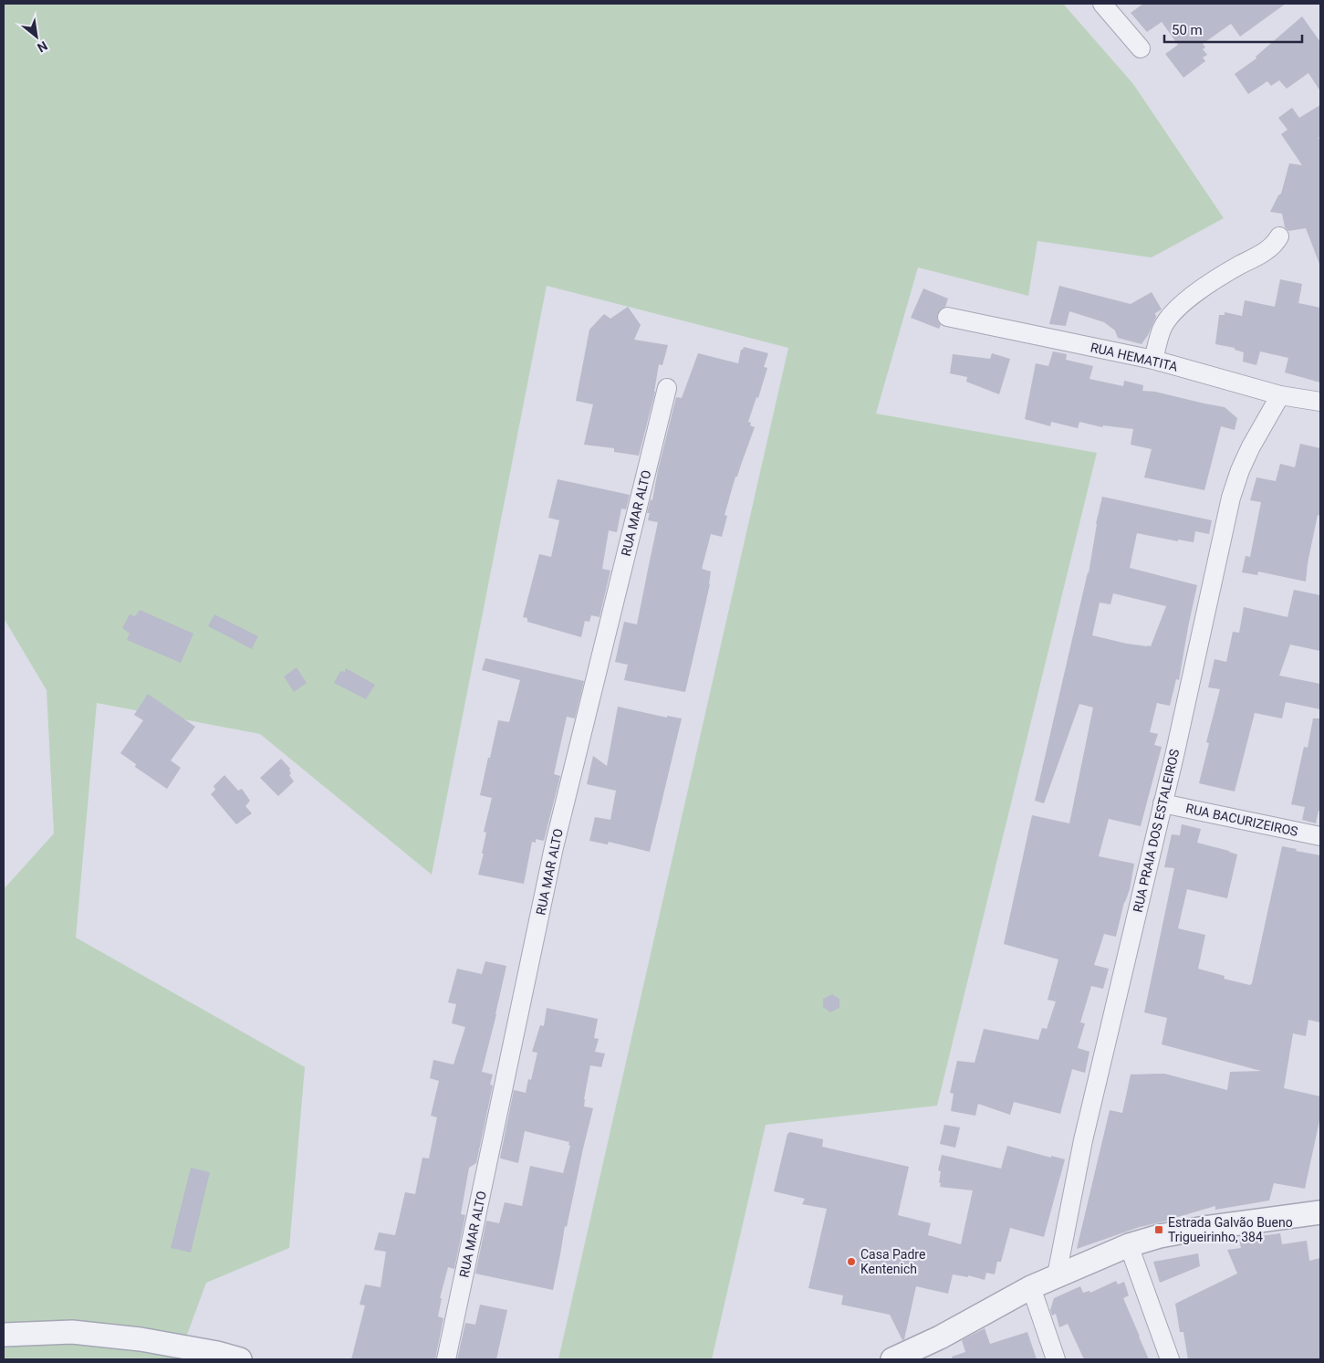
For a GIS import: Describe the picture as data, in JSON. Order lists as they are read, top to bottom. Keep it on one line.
{"streets":{"street":["RUA HEMATITA","RUA MAR ALTO","RUA BACURIZEIROS","RUA PRAIA DOS ESTALEIROS"]},"crossings":[["RUA HEMATITA","RUA PRAIA DOS ESTALEIROS"],["RUA BACURIZEIROS","RUA PRAIA DOS ESTALEIROS"]],"places":{"transit":["Estrada Galvão Bueno Trigueirinho, 384"],"other":["Casa Padre Kentenich"]},"scale_bar":"50 m","north":"bottom right"}
